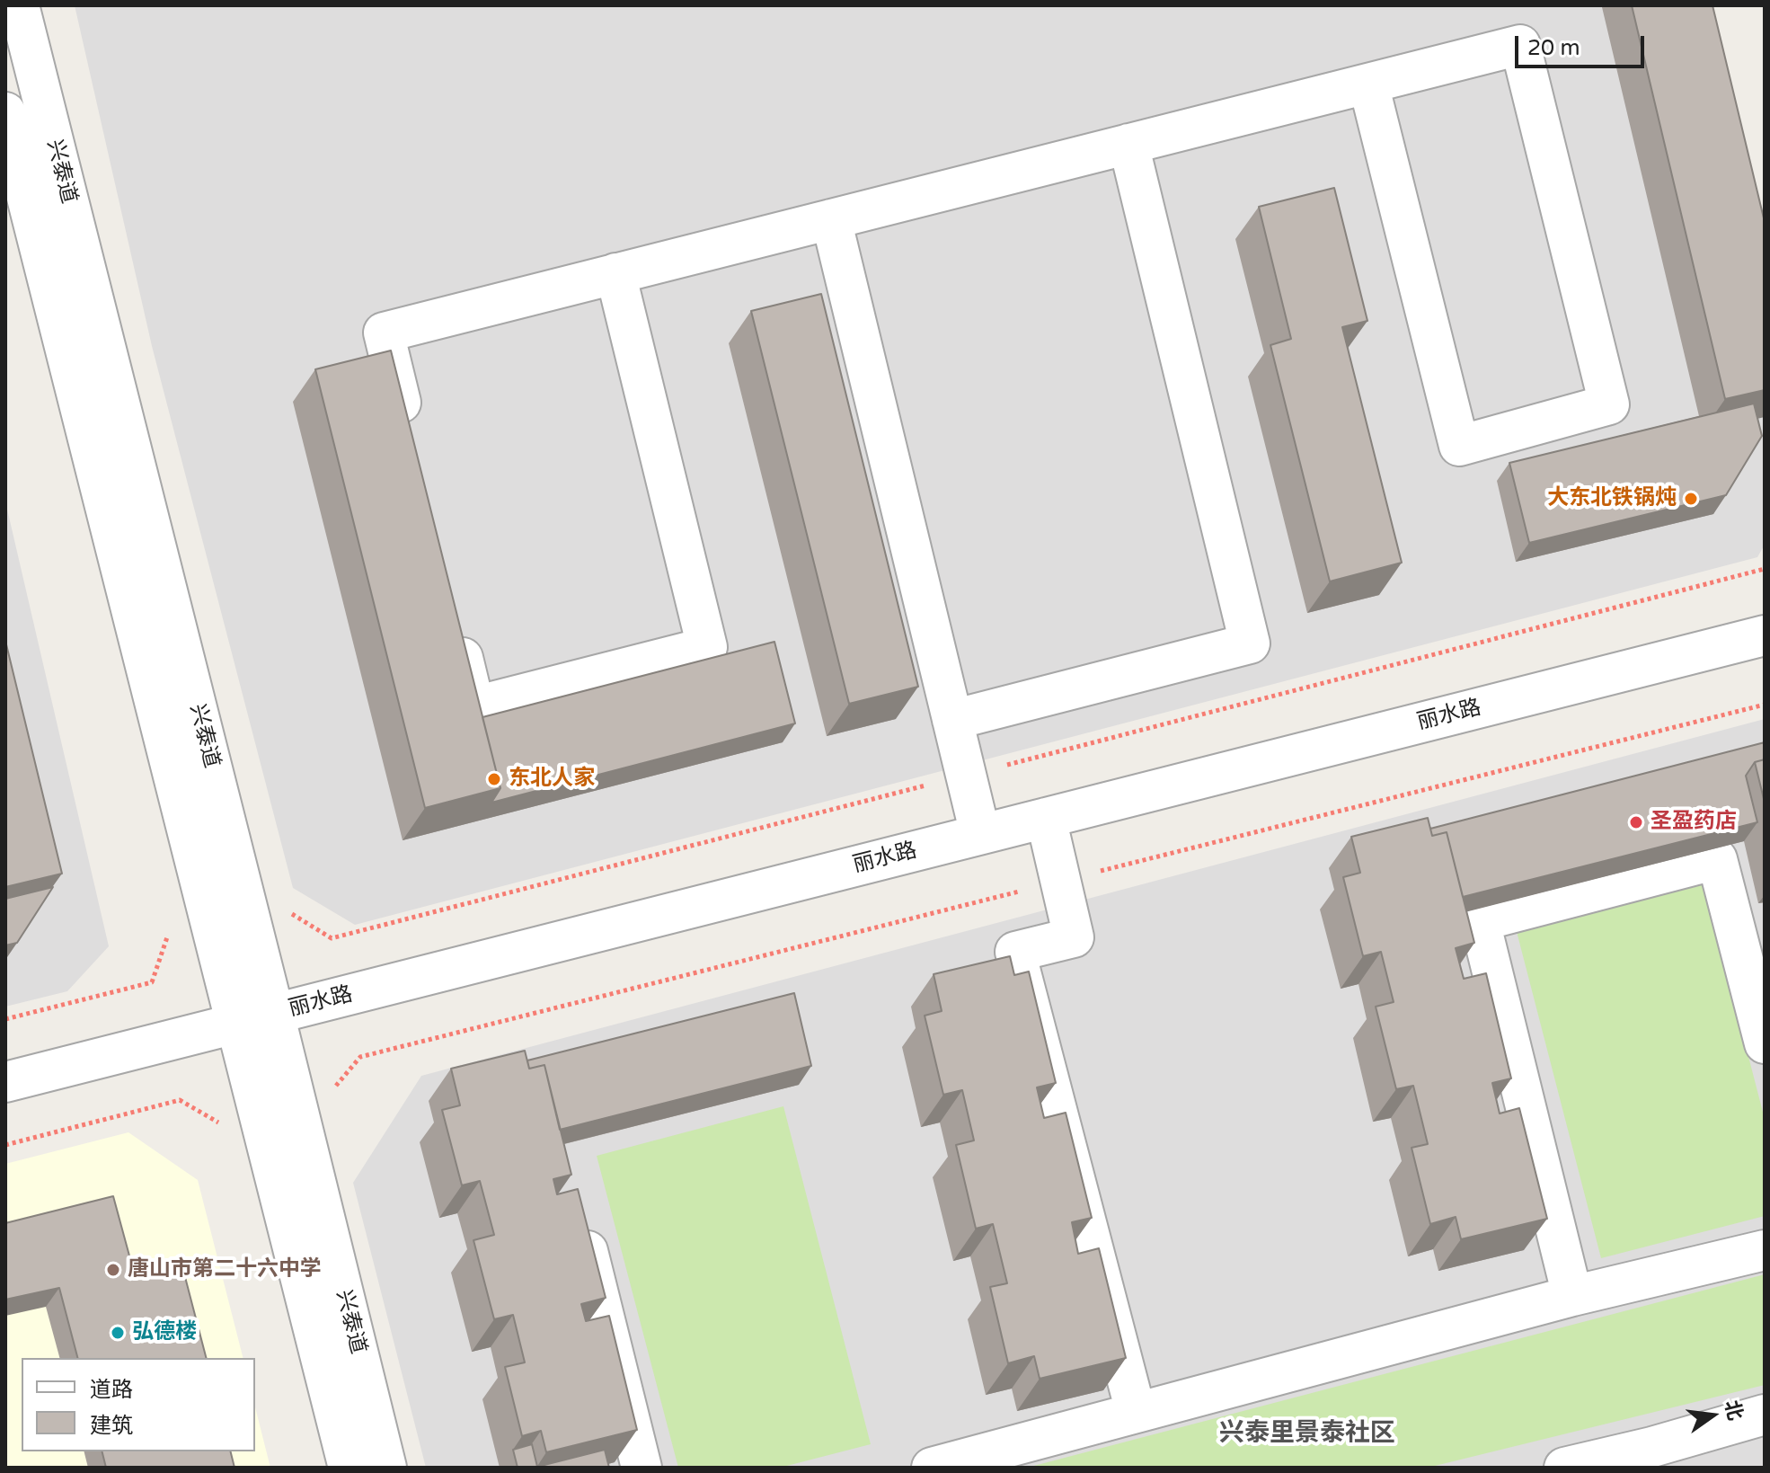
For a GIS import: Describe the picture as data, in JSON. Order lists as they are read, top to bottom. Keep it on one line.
{"streets":{"street":["兴泰道","丽水路"]},"crossings":[["兴泰道","丽水路"]],"districts":["兴泰里景泰社区"],"places":["大东北铁锅炖","东北人家","圣盈药店","唐山市第二十六中学","弘德楼"],"legend":["道路","建筑"],"scale_bar":"20 m","north":"right"}
